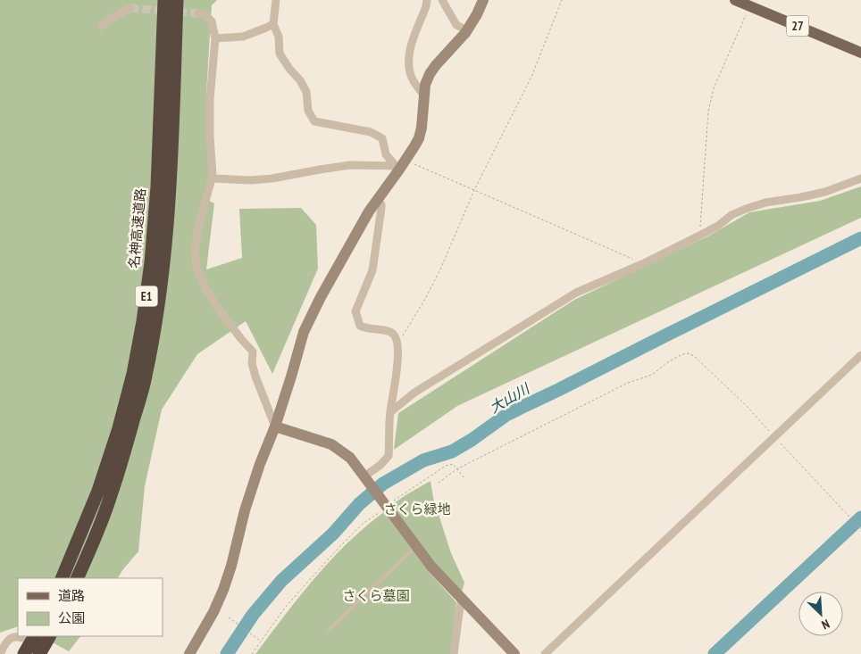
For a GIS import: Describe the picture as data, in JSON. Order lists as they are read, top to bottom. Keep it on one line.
{"streets":{"highway":["名神高速道路","E1"],"main road":["27"]},"water":["大山川"],"parks":["さくら緑地","さくら墓園"],"legend":["道路","公園"],"north":"bottom right"}
